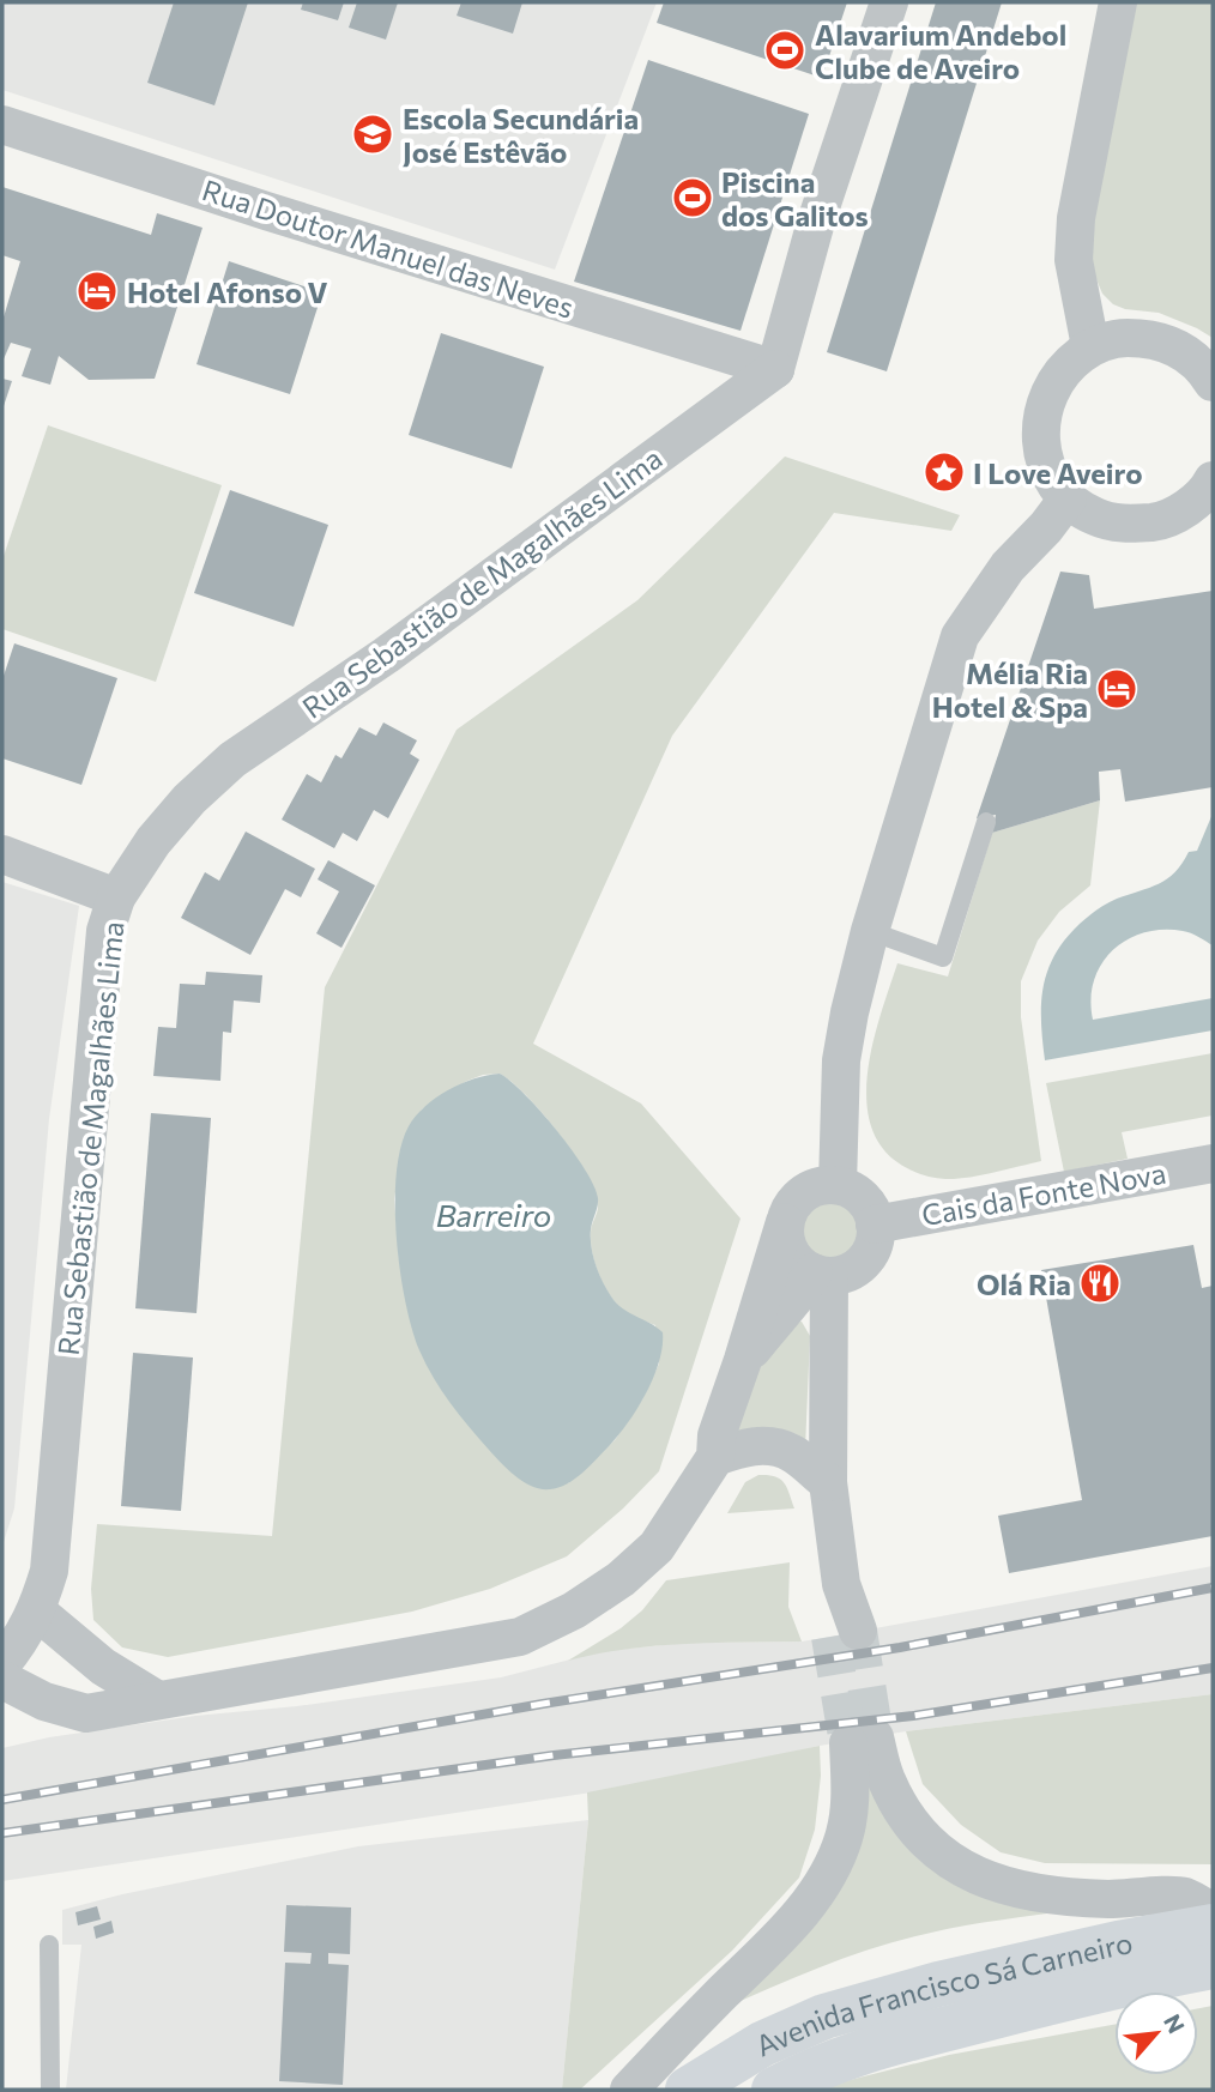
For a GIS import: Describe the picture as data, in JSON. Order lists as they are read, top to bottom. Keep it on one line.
{"streets":{"main road":["Avenida Francisco Sá Carneiro"],"street":["Rua Doutor Manuel das Neves","Rua Sebastião de Magalhães Lima","Cais da Fonte Nova"]},"crossings":[["Rua Doutor Manuel das Neves","Rua Sebastião de Magalhães Lima"]],"water":["Barreiro"],"places":{"sports":["Alavarium Andebol Clube de Aveiro","Piscina dos Galitos"],"school or university":["Escola Secundária José Estêvão"],"hotel":["Hotel Afonso V","Mélia Ria Hotel & Spa"],"place":["I Love Aveiro"],"restaurant":["Olá Ria"]},"north":"top right"}
